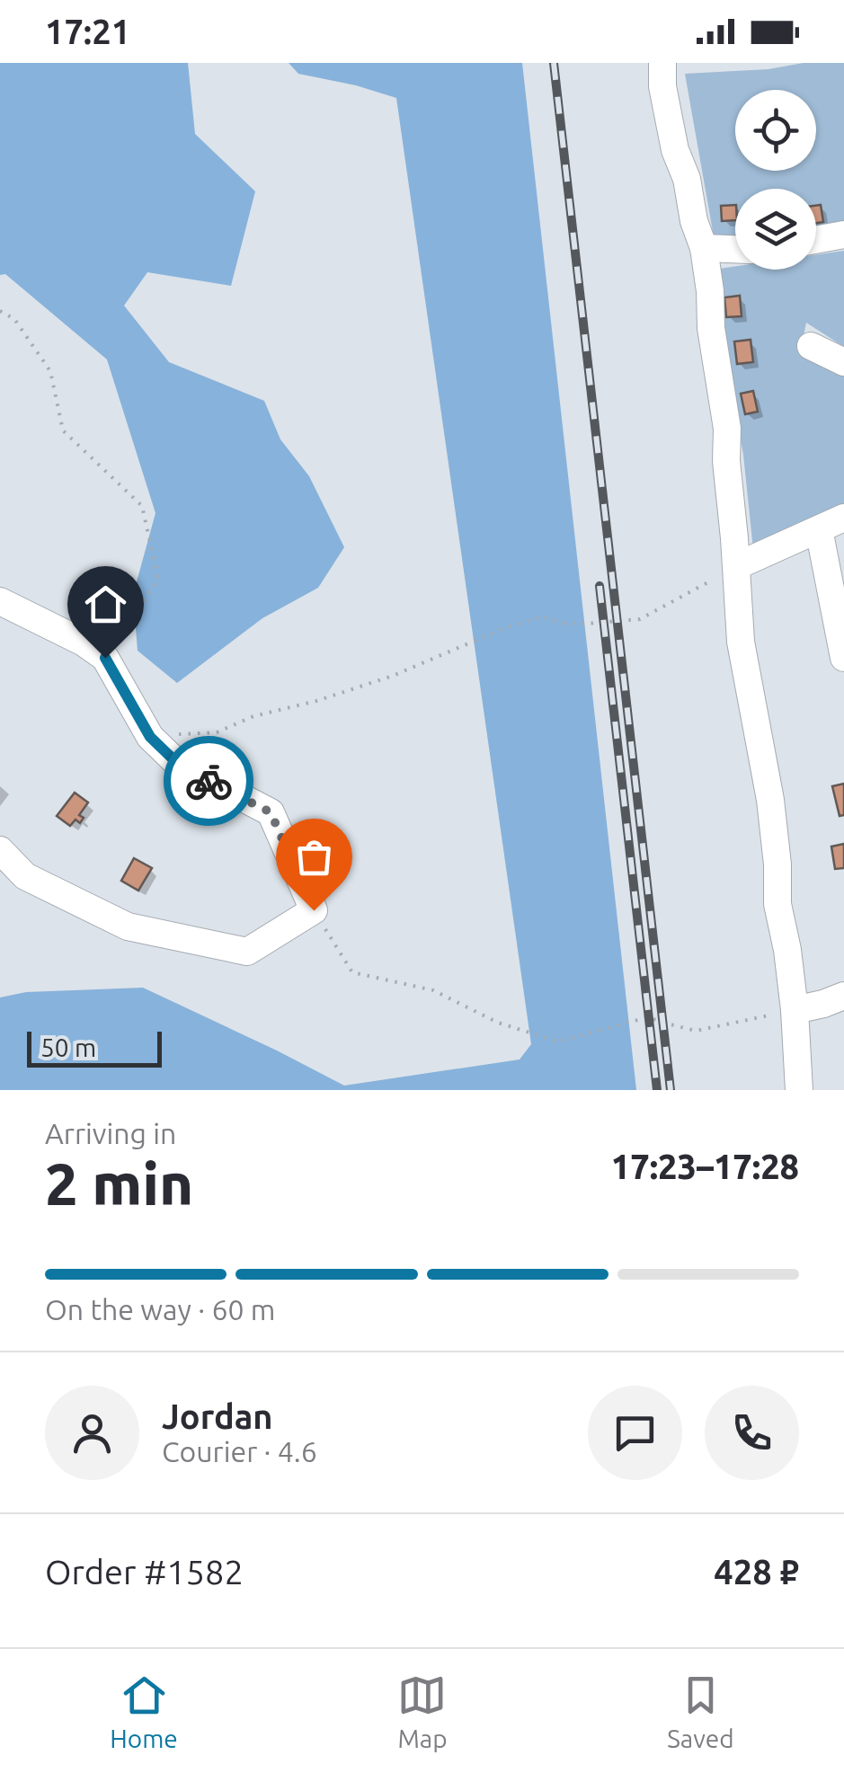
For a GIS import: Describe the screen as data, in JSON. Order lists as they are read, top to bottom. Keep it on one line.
{"scale_bar":"50 m","page":{"status":"17:21","scale":"50 m","heading":["2 min","Arriving in","17:23–17:28"],"panel":["Jordan","Courier · 4.6","Order #1582","428 ₽"],"bar":"On the way · 60 m","tabs":["Home","Map","Saved"]}}
